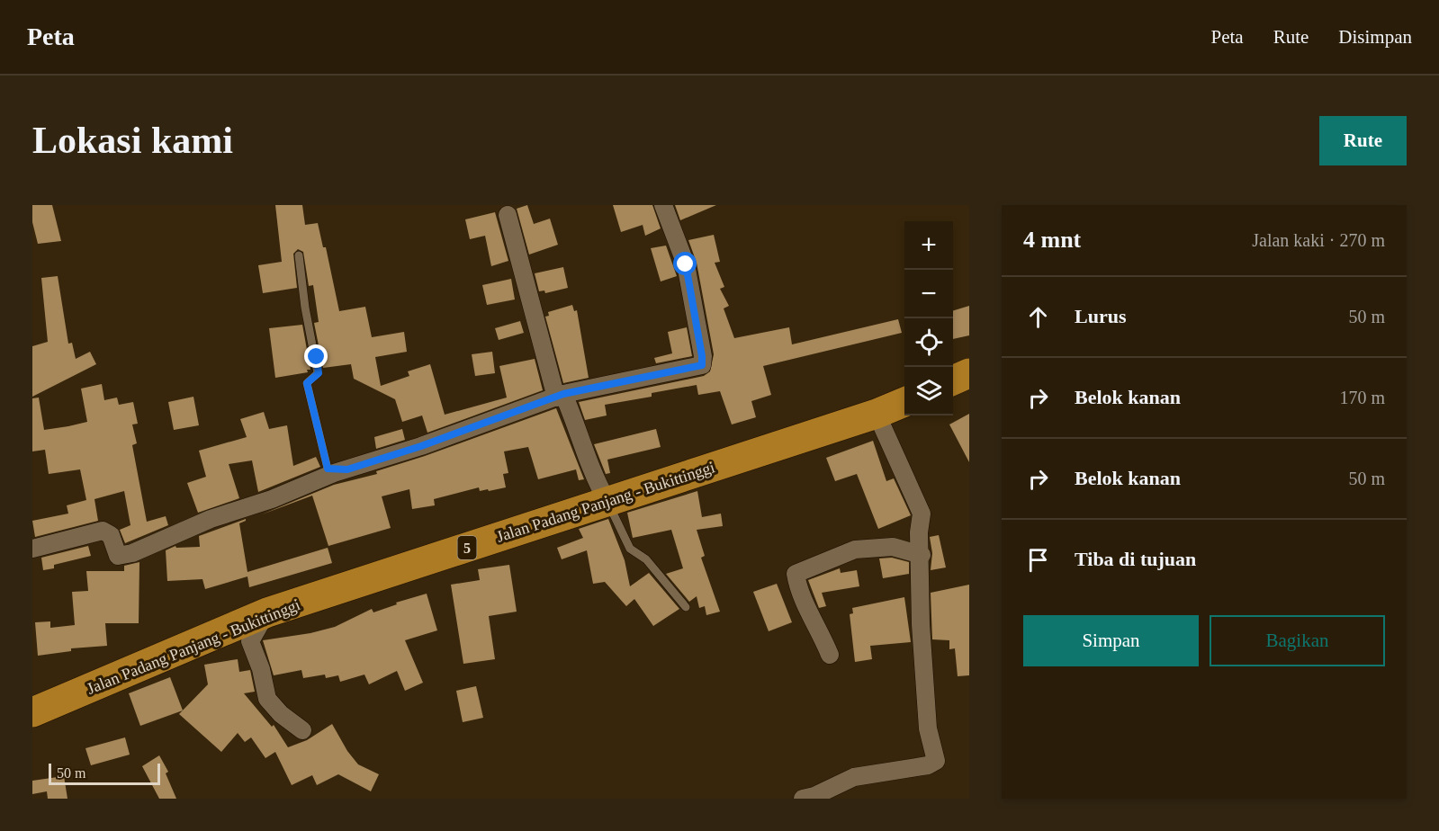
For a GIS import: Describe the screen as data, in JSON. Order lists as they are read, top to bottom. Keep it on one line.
{"streets":{"highway":["Jalan Padang Panjang - Bukittinggi","5"]},"scale_bar":"50 m","page":{"header":"Peta","nav":["Peta","Rute","Disimpan"],"buttons":["Rute",["Simpan","Bagikan"]],"title":"Lokasi kami","heading":["4 mnt","Jalan kaki · 270 m"],"map_buttons":["+","−"],"list":[["Lurus","50 m"],["Belok kanan","170 m"],["Belok kanan","50 m"],"Tiba di tujuan"],"scale":"50 m"}}
